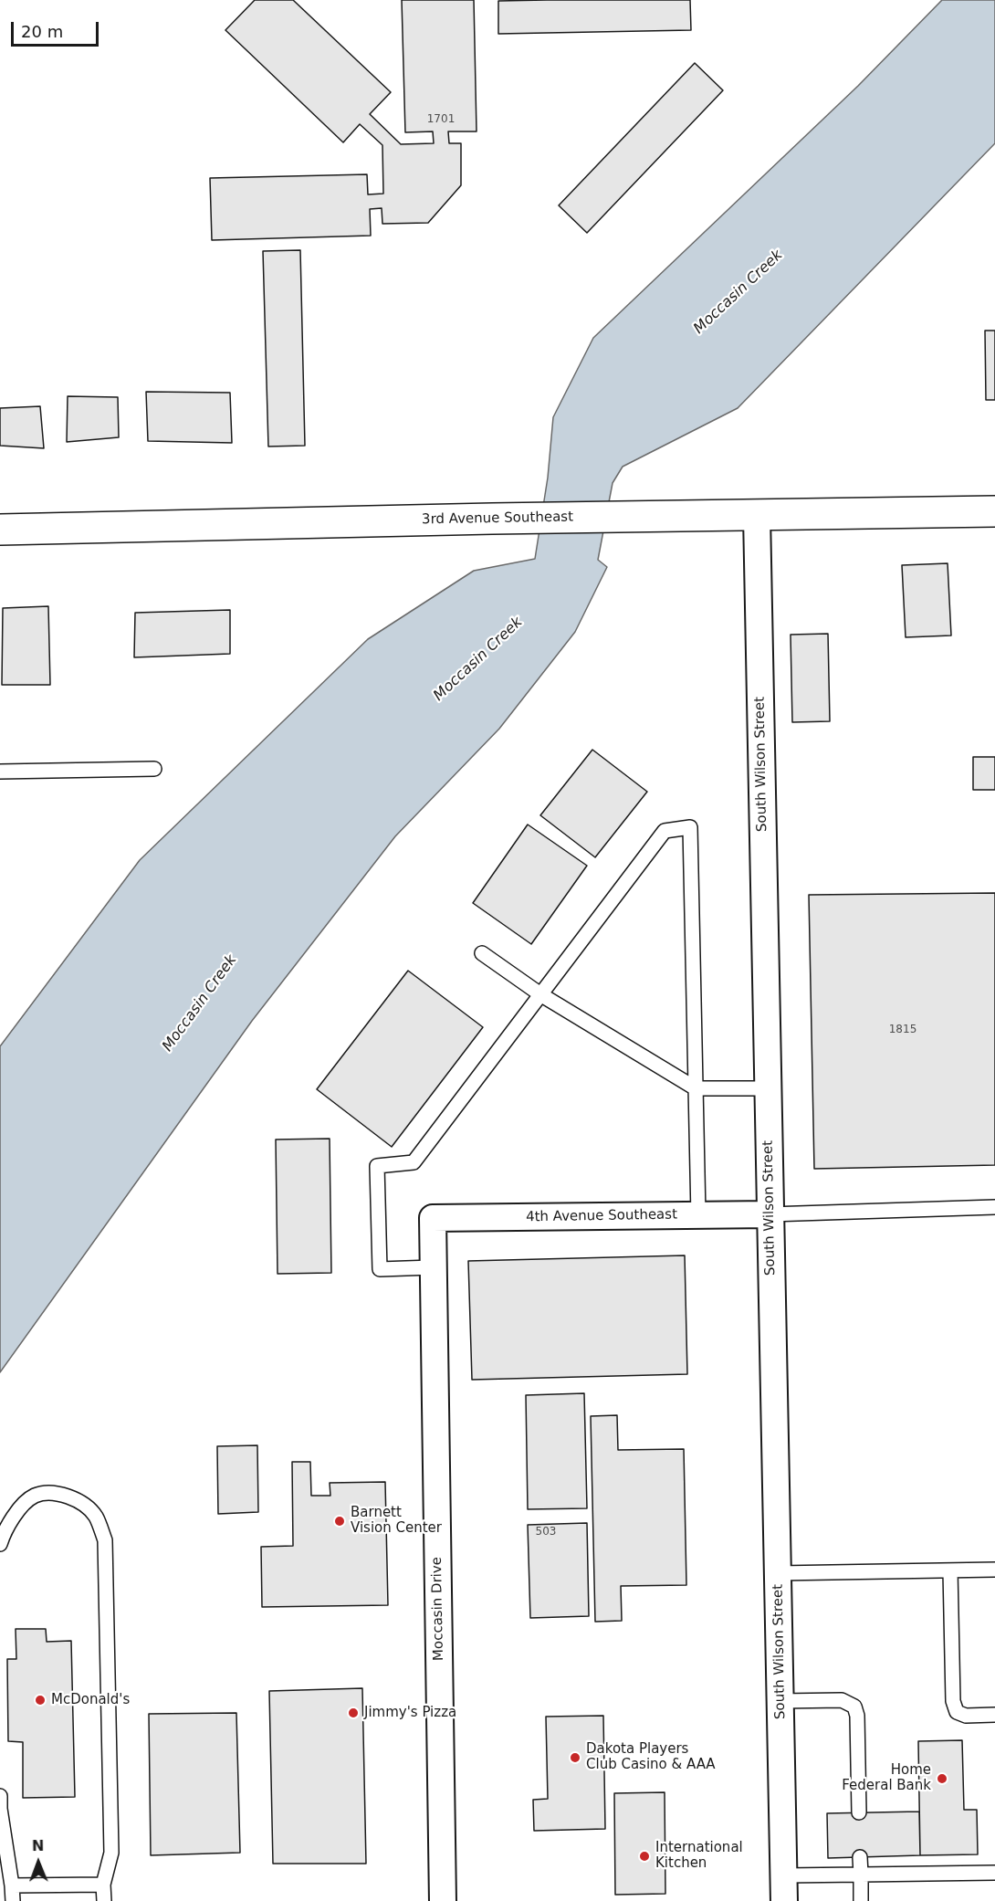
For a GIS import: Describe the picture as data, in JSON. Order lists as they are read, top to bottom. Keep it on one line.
{"streets":{"street":["3rd Avenue Southeast","South Wilson Street","4th Avenue Southeast","Moccasin Drive"]},"crossings":[["3rd Avenue Southeast","South Wilson Street"],["South Wilson Street","4th Avenue Southeast"],["4th Avenue Southeast","Moccasin Drive"]],"water":["Moccasin Creek"],"places":["Barnett Vision Center","McDonald's","Jimmy's Pizza","Dakota Players Club Casino & AAA","Home Federal Bank","International Kitchen"],"house_numbers":["1701","1815","503"],"scale_bar":"20 m","north":"top"}
